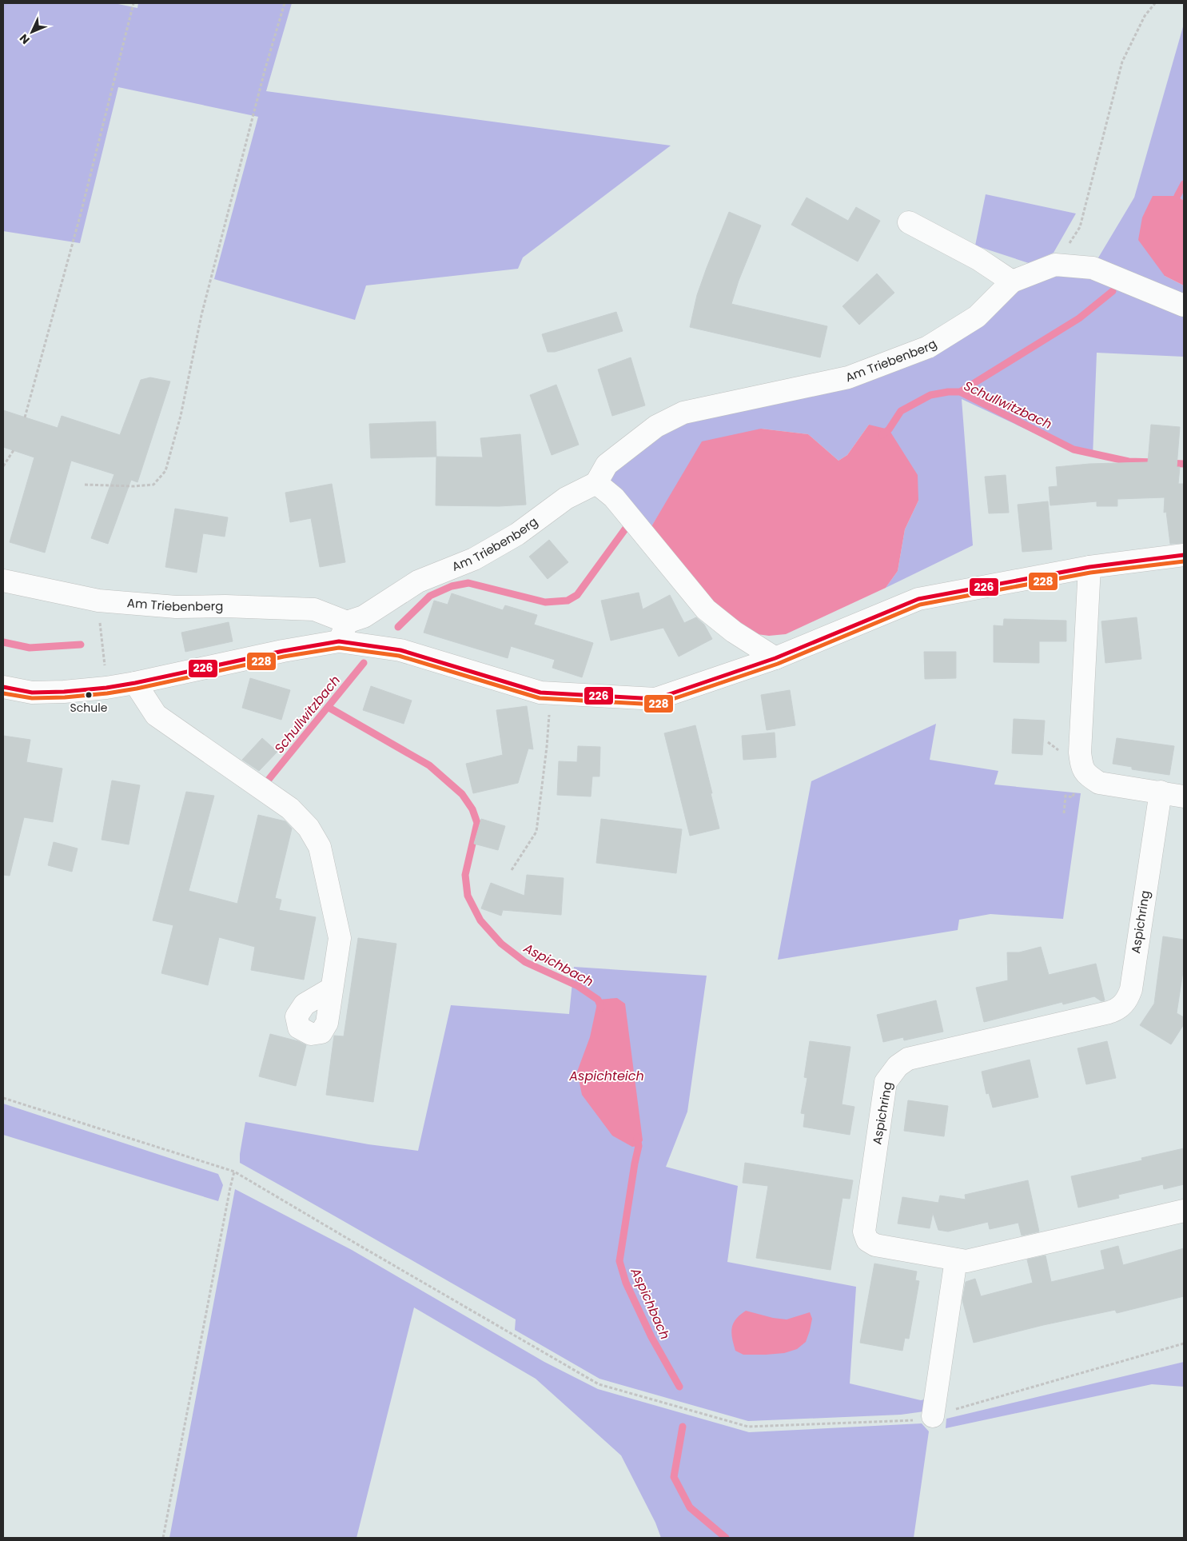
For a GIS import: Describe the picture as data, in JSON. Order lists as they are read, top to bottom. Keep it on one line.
{"streets":{"street":["Am Triebenberg","Aspichring"]},"water":["Schullwitzbach","Aspichbach","Aspichteich"],"places":["Schule"],"lines":["transit line 226","transit line 228"],"north":"bottom left"}
